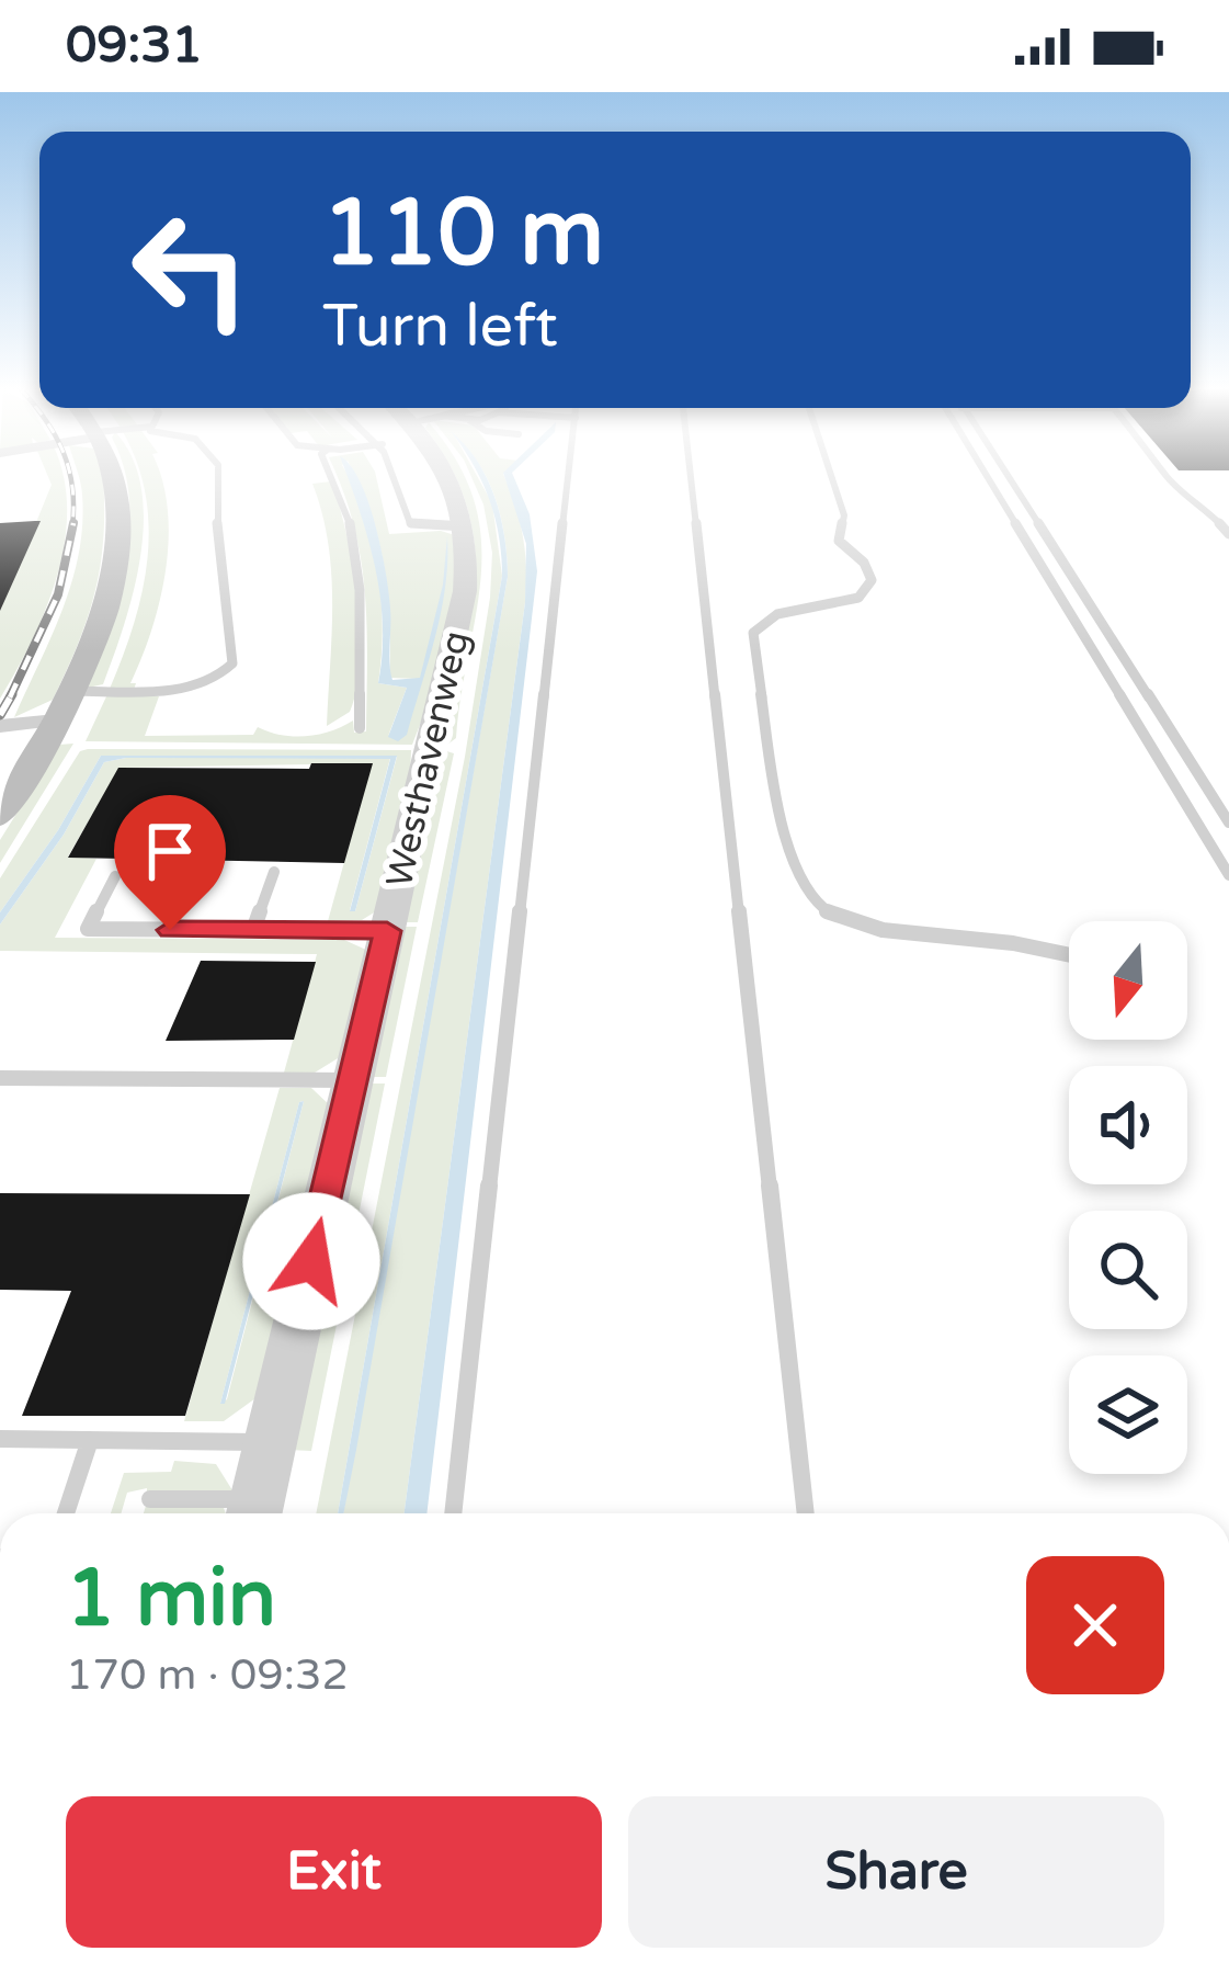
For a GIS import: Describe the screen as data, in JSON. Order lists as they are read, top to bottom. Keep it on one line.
{"streets":{"street":["Westhavenweg"]},"north":"bottom","page":{"status":"09:31","turn":["110 m","Turn left"],"heading":["1 min","170 m · 09:32"],"buttons":["Exit","Share"]}}
